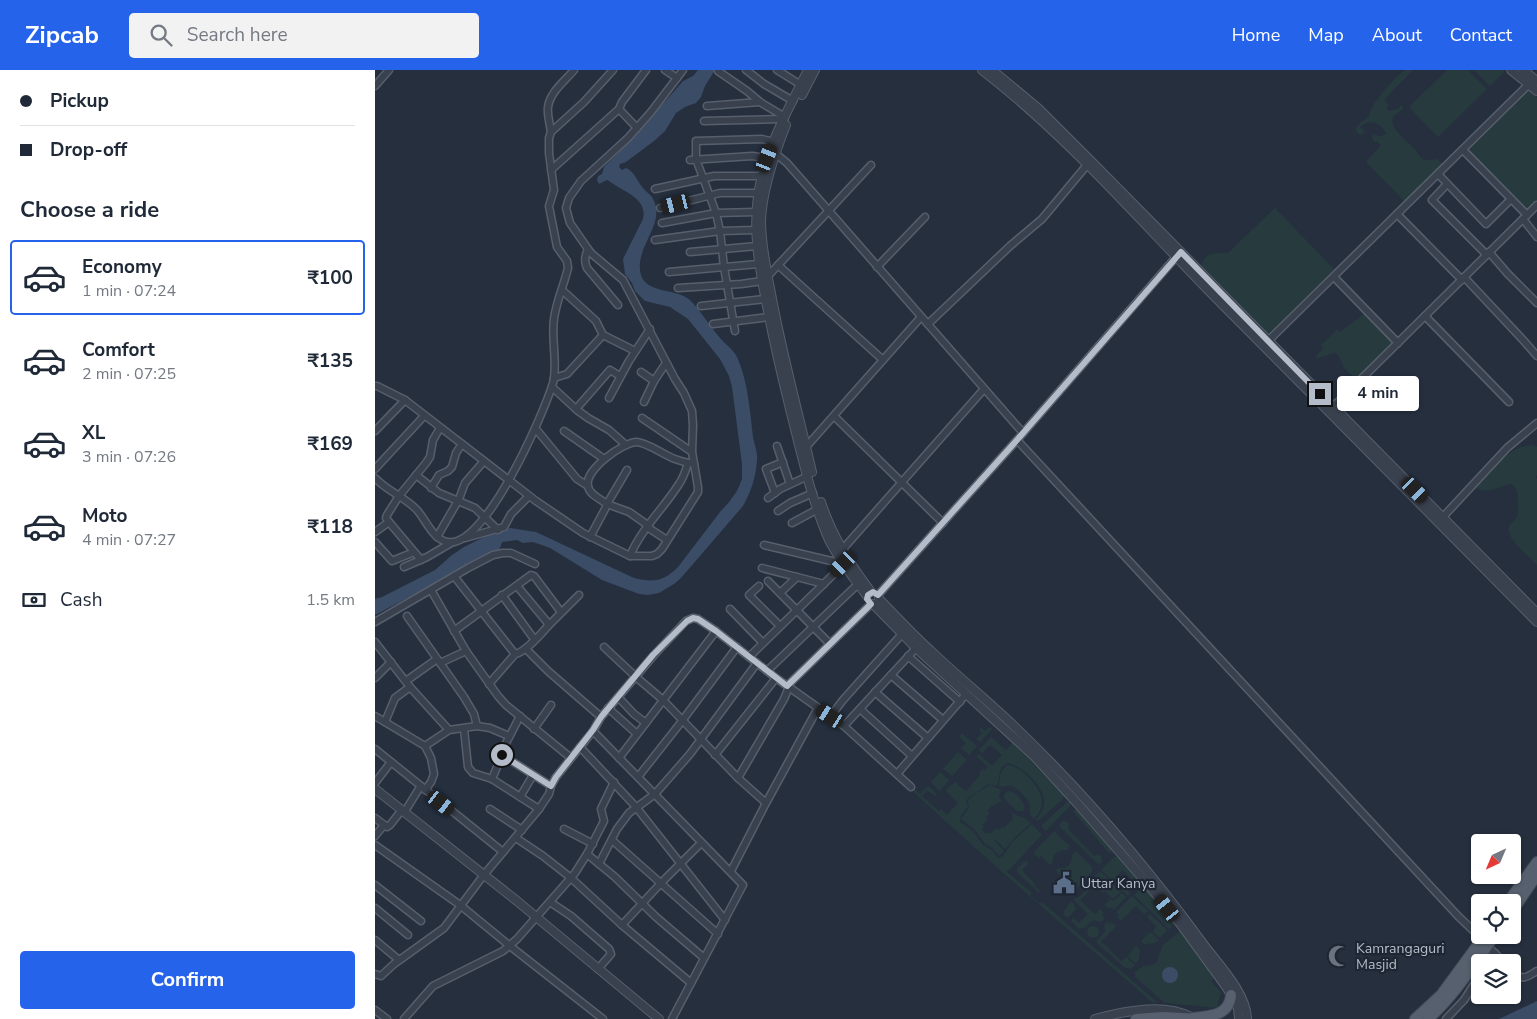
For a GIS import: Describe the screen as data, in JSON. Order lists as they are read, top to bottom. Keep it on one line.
{"places":{"public building":["Uttar Kanya"],"mosque":["Kamrangaguri Masjid"]},"north":"bottom left","page":{"header":"Zipcab","search":"Search here","nav":["Home","Map","About","Contact"],"banner":["Pickup","Drop-off"],"heading":"Choose a ride","list":[{"name":"Economy","note":"1 min · 07:24","value":"₹100"},{"name":"Comfort","note":"2 min · 07:25","value":"₹135"},{"name":"XL","note":"3 min · 07:26","value":"₹169"},{"name":"Moto","note":"4 min · 07:27","value":"₹118"}],"bubble":"4 min","pay":["Cash","1.5 km"],"buttons":"Confirm"}}
